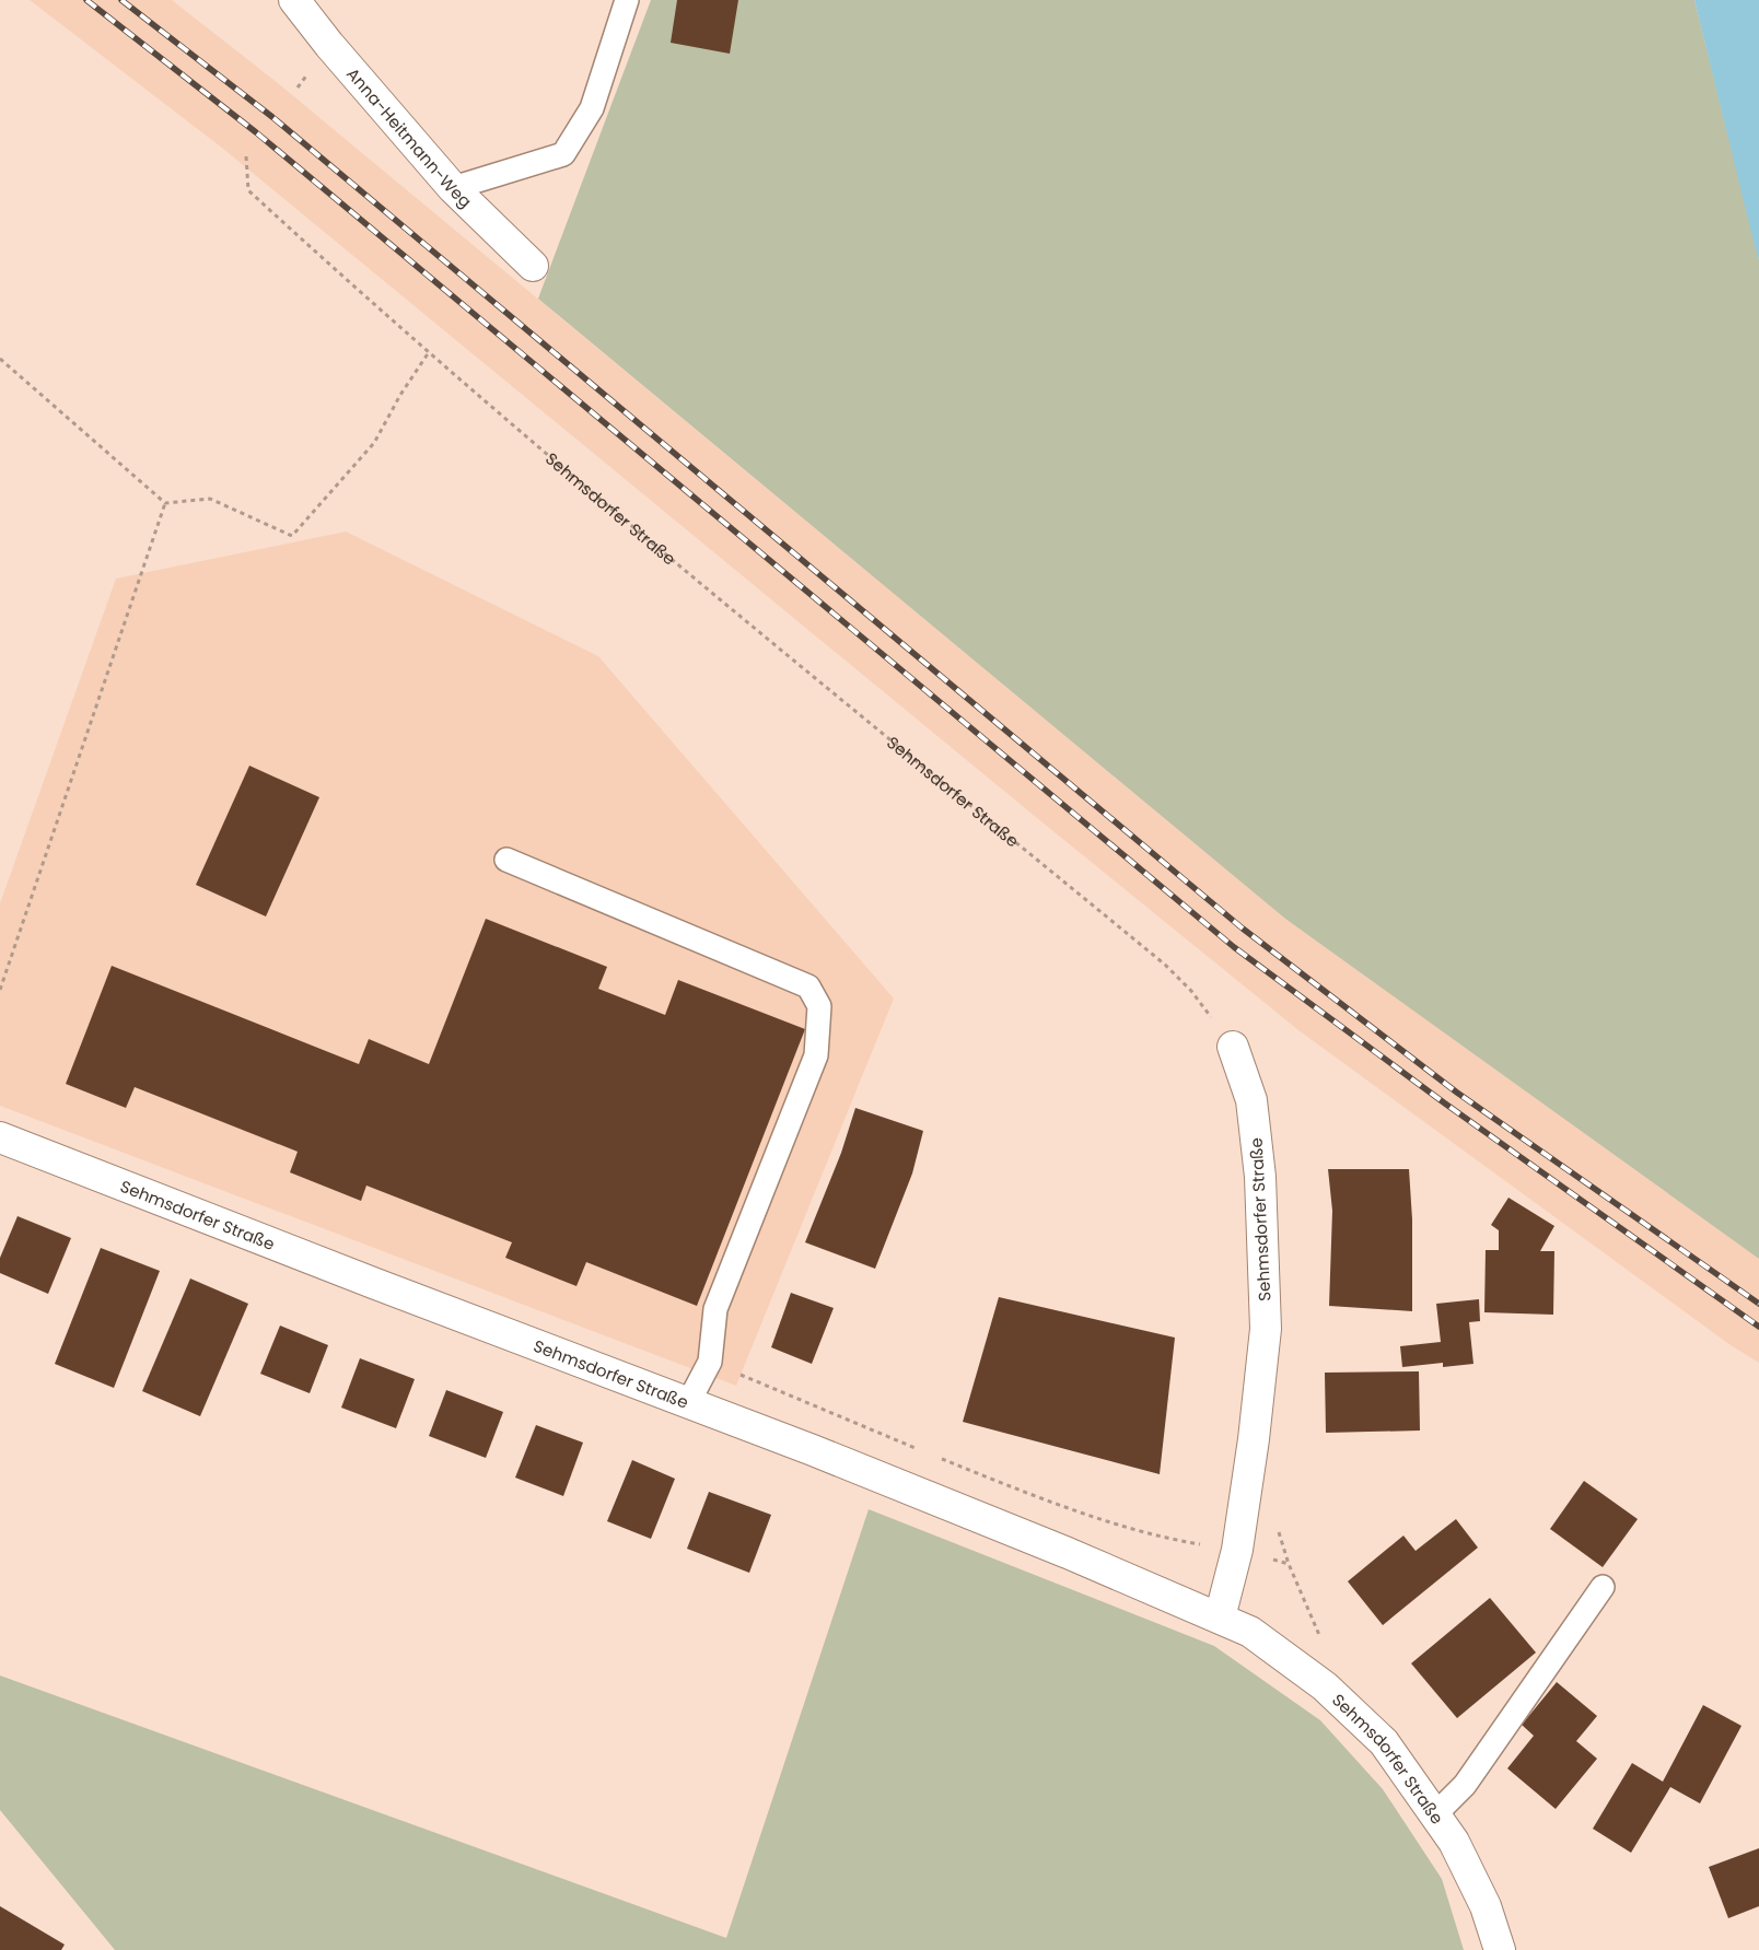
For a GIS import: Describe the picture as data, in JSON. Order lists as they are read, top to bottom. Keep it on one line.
{"streets":{"main road":["Anna-Heitmann-Weg","Sehmsdorfer Straße"]}}
